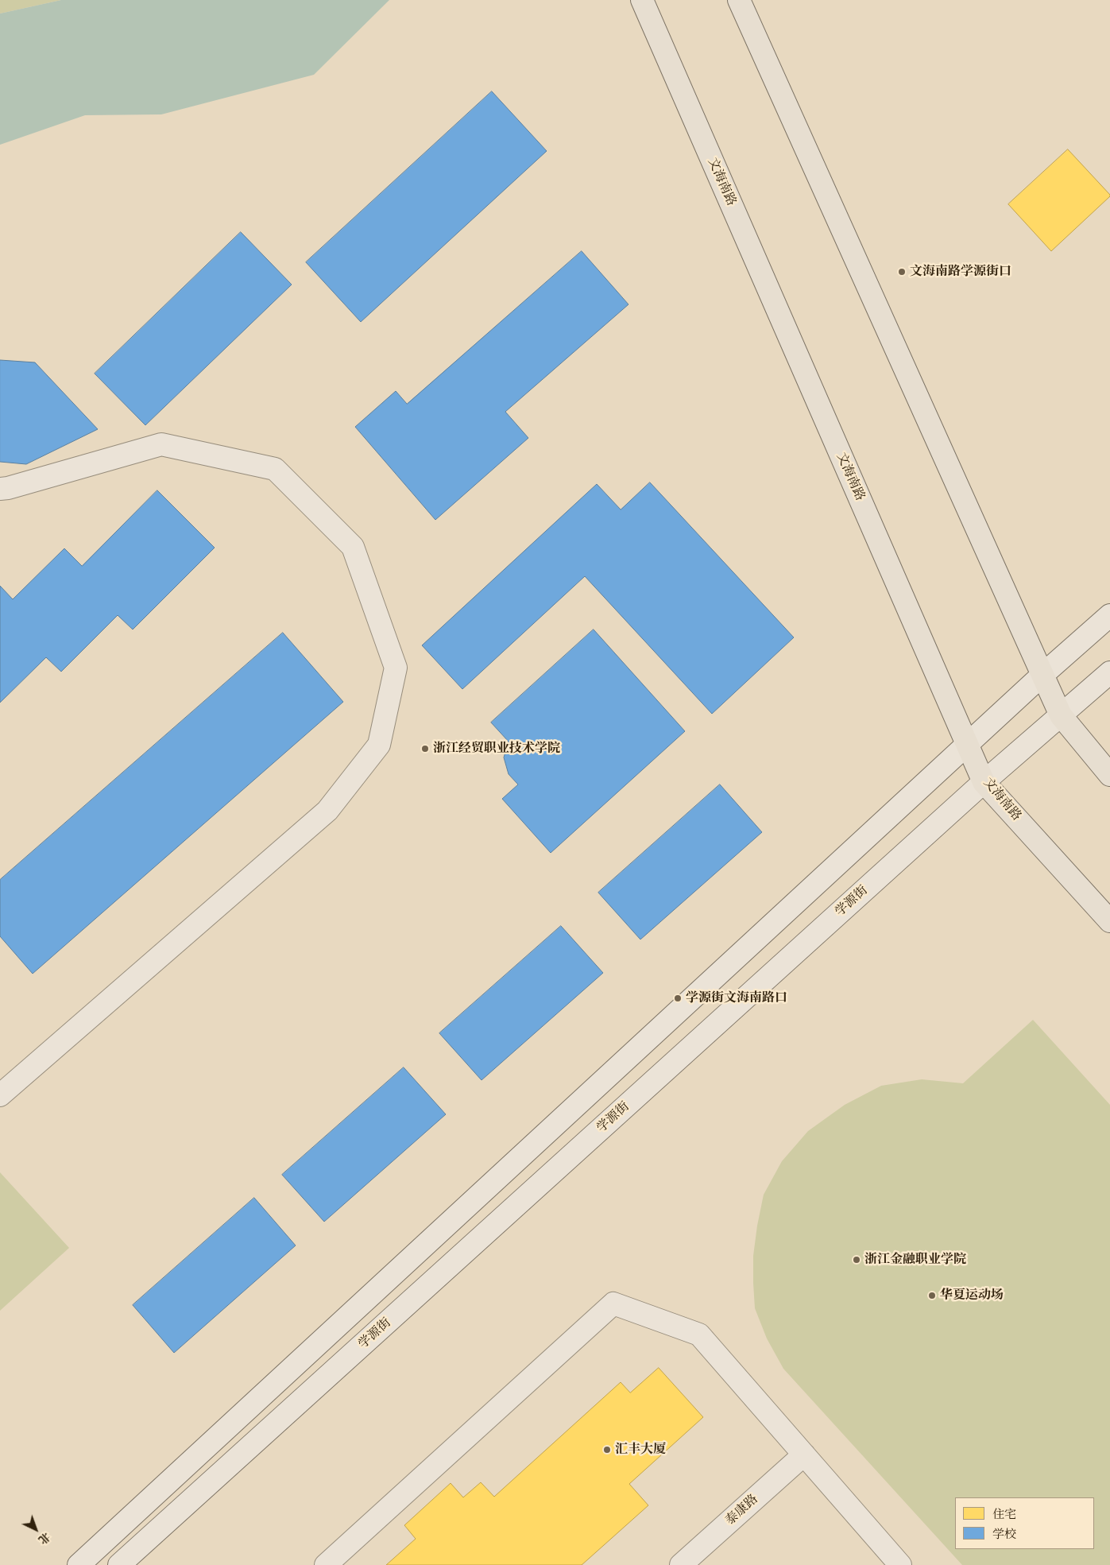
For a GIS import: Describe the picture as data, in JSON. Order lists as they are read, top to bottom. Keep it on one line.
{"streets":{"main road":["文海南路","学源街","泰康路"]},"crossings":[["文海南路","学源街"]],"places":["文海南路学源街口","浙江经贸职业技术学院","学源街文海南路口","浙江金融职业学院","华夏运动场","汇丰大厦"],"legend":["住宅","学校"],"north":"bottom right"}
